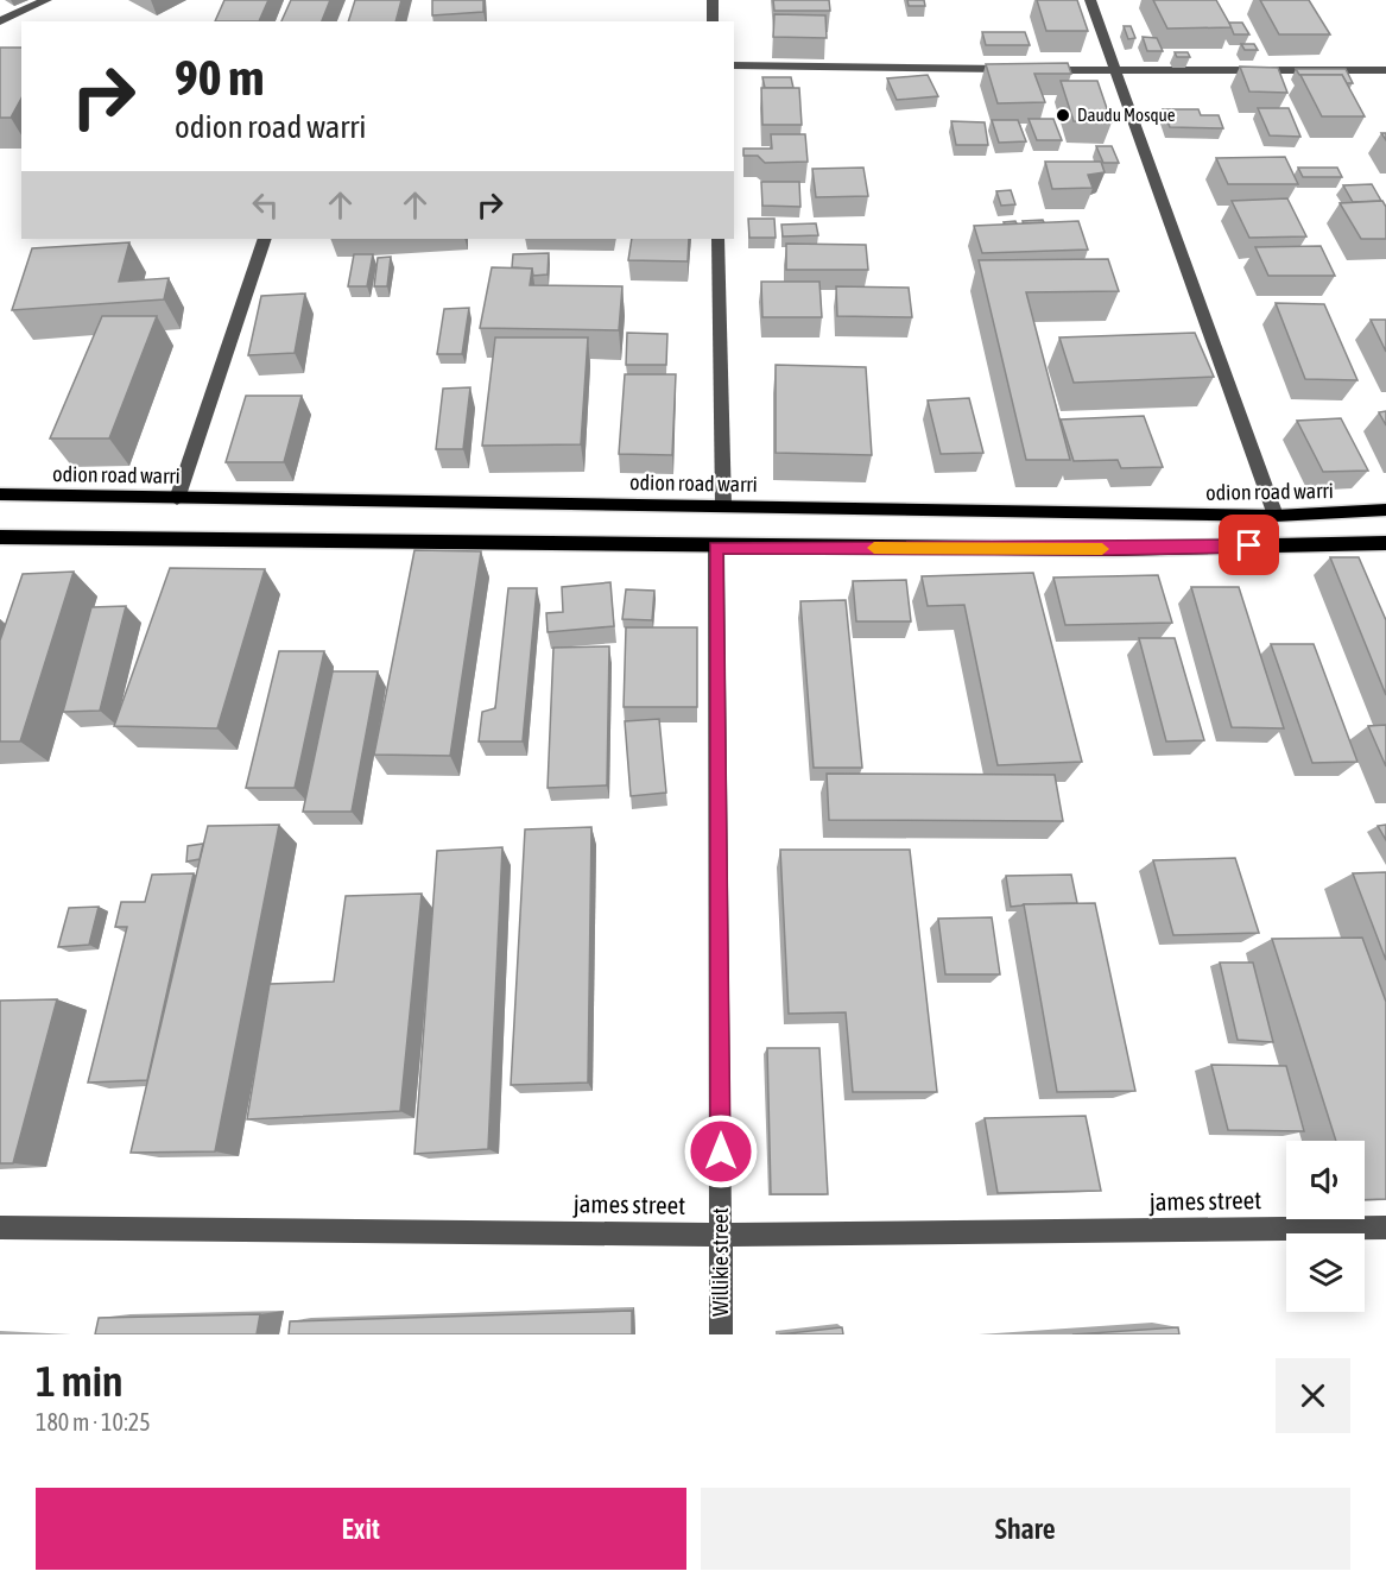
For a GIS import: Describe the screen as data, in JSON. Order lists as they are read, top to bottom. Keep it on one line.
{"streets":{"main road":["odion road warri"],"street":["james street","Willikie street"]},"crossings":[["james street","Willikie street"]],"places":["Daudu Mosque"],"page":{"turn":["90 m","odion road warri"],"heading":["1 min","180 m · 10:25"],"buttons":["Exit","Share"]}}
